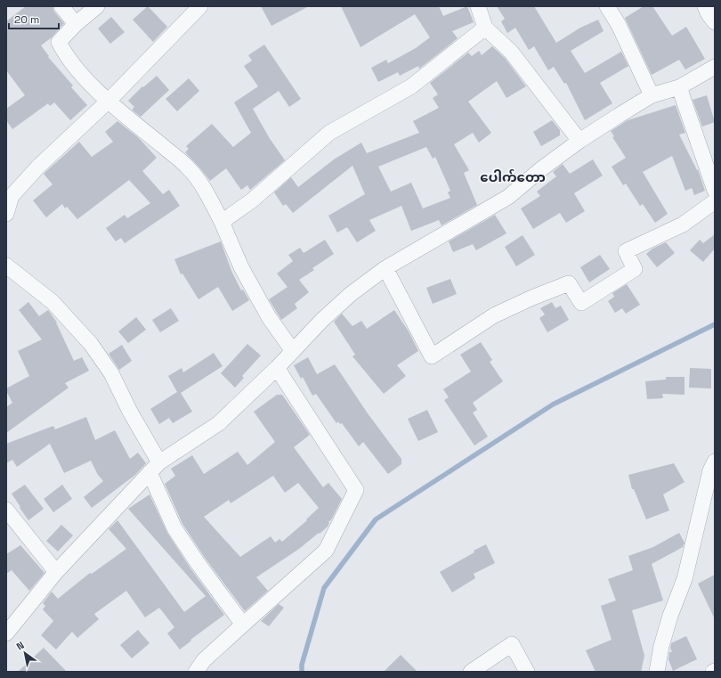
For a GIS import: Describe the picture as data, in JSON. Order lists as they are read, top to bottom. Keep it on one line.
{"districts":["ပေါက်တော"],"scale_bar":"20 m","north":"top left"}
